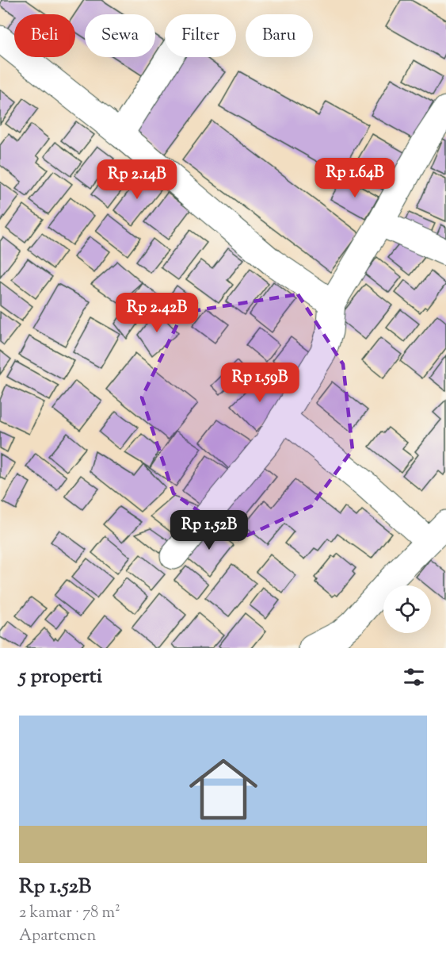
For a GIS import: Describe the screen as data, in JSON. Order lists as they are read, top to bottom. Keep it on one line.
{"page":{"chip":["Beli","Sewa","Filter","Baru"],"price":["Rp 1.64B","Rp 2.14B","Rp 2.42B","Rp 1.59B","Rp 1.52B"],"heading":"5 properti","list":[{"name":"Rp 1.52B","note":"2 kamar · 78 m² · Apartemen"}]}}
